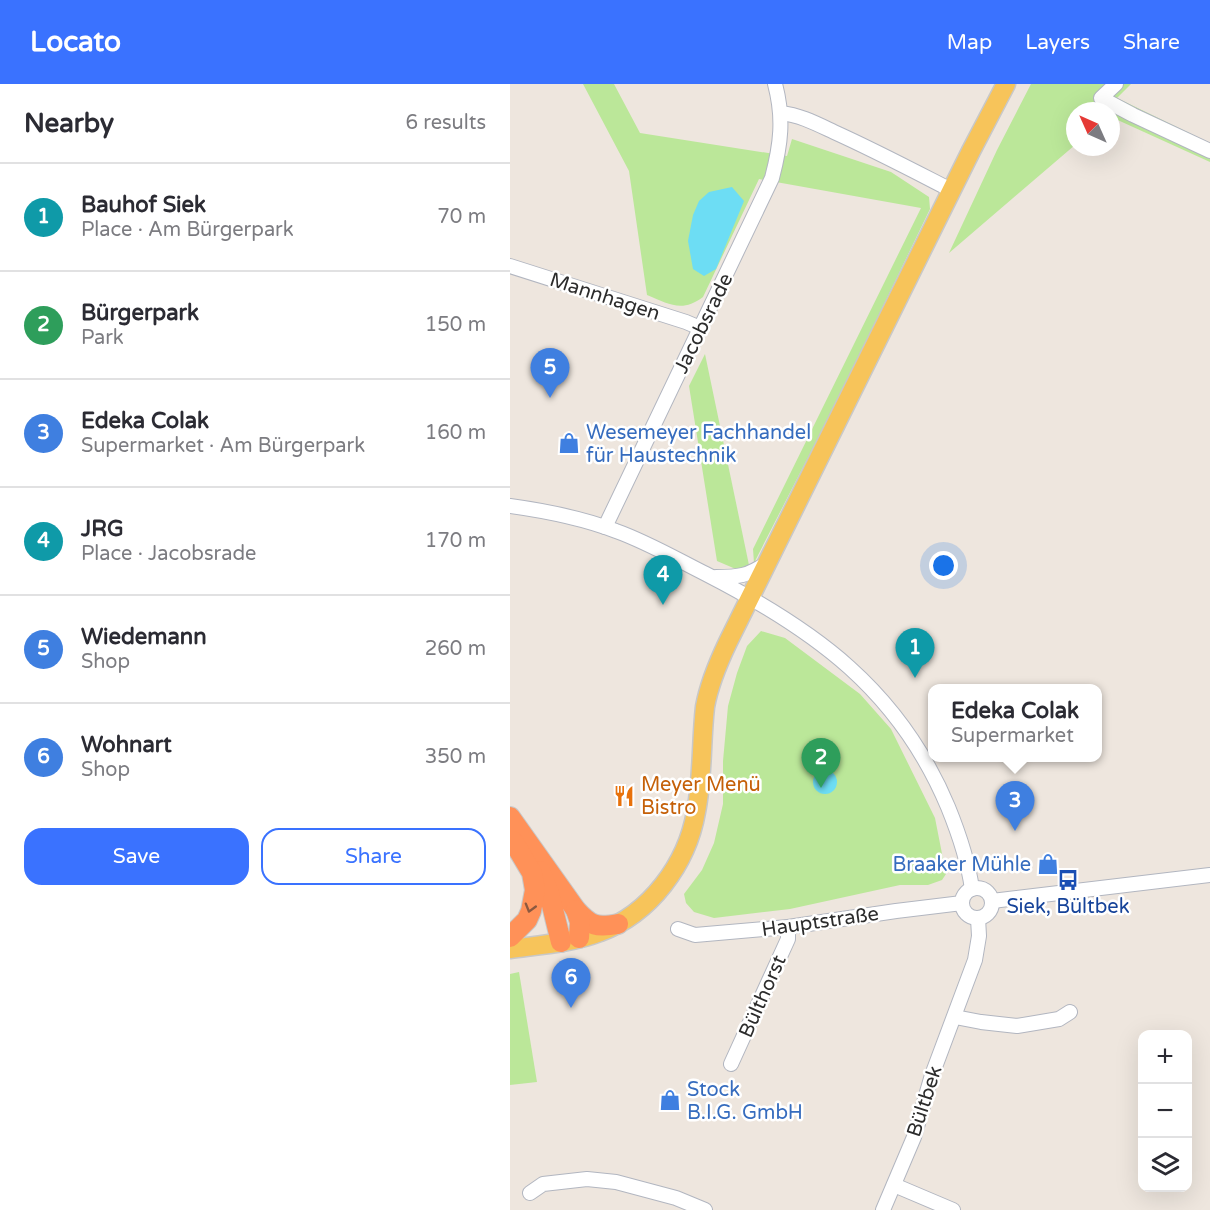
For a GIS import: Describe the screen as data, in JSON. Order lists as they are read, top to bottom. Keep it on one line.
{"streets":{"street":["Mannhagen","Jacobsrade","Hauptstraße","Bülthorst","Bültbek"]},"crossings":[["Mannhagen","Jacobsrade"],["Hauptstraße","Bülthorst"],["Hauptstraße","Bültbek"]],"places":{"shop":["Wesemeyer Fachhandel für Haustechnik","Braaker Mühle","Stock B.I.G. GmbH"],"restaurant":["Meyer Menü Bistro"],"bus stop":["Siek, Bültbek"]},"north":"top left","page":{"header":"Locato","nav":["Map","Layers","Share"],"heading":["Nearby","6 results"],"list":[{"mark":"1","name":"Bauhof Siek","note":"Place · Am Bürgerpark","value":"70 m"},{"mark":"2","name":"Bürgerpark","note":"Park","value":"150 m"},{"mark":"3","name":"Edeka Colak","note":"Supermarket · Am Bürgerpark","value":"160 m"},{"mark":"4","name":"JRG","note":"Place · Jacobsrade","value":"170 m"},{"mark":"5","name":"Wiedemann","note":"Shop","value":"260 m"},{"mark":"6","name":"Wohnart","note":"Shop","value":"350 m"}],"pins":["5","4","1","2","3","6"],"popup":["Edeka Colak","Supermarket"],"buttons":["Save","Share"],"map_buttons":["+","−"]}}
